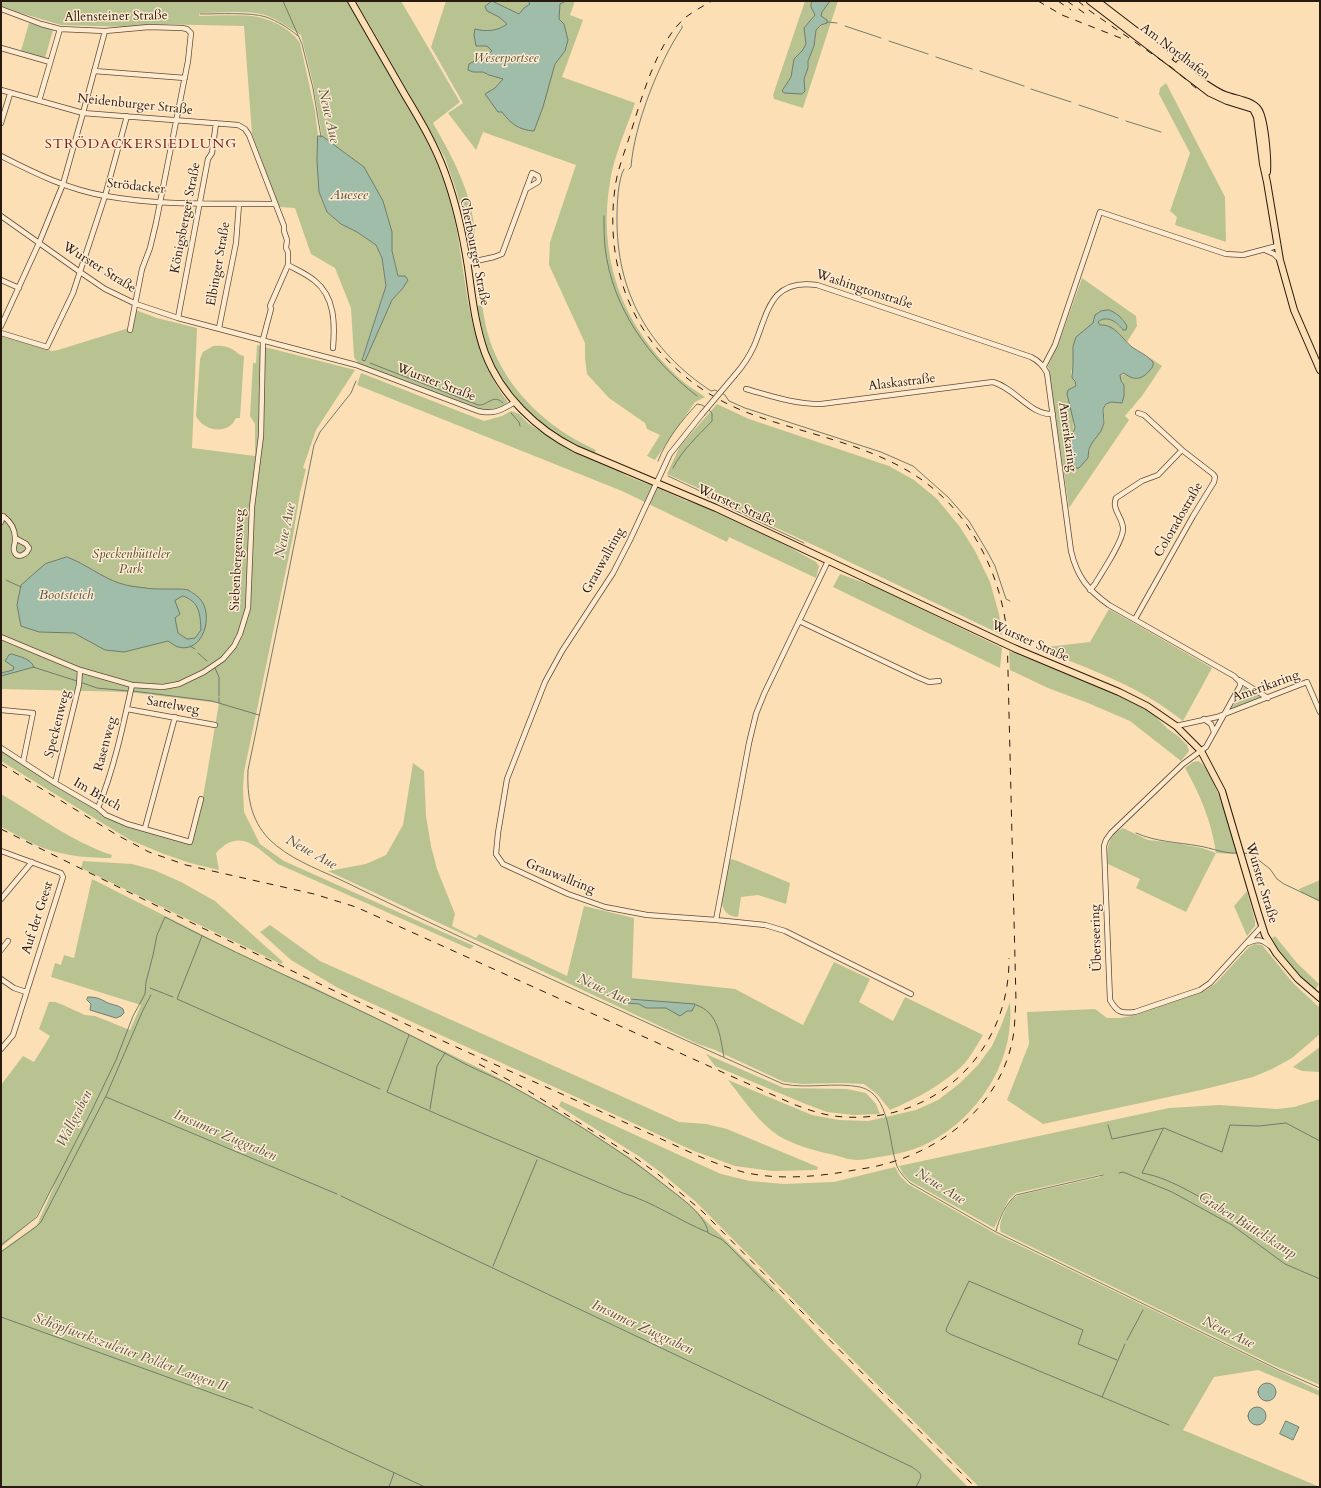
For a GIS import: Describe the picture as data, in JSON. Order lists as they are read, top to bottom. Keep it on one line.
{"streets":{"main road":["Am Nordhafen","Cherbourger Straße","Wurster Straße"],"street":["Allensteiner Straße","Neidenburger Straße","Strödacker","Königsberger Straße","Elbinger Straße","Washingtonstraße","Alaskastraße","Amerikaring","Coloradostraße","Siebenbergensweg","Grauwallring","Sattelweg","Speckenweg","Rasenweg","Im Bruch","Auf der Geest","Überseering"]},"crossings":[["Neidenburger Straße","Strödacker"],["Neidenburger Straße","Königsberger Straße"],["Strödacker","Königsberger Straße"],["Strödacker","Elbinger Straße"],["Königsberger Straße","Wurster Straße"],["Cherbourger Straße","Wurster Straße"],["Elbinger Straße","Wurster Straße"],["Wurster Straße","Washingtonstraße"],["Wurster Straße","Amerikaring"],["Wurster Straße","Siebenbergensweg"],["Wurster Straße","Grauwallring"],["Wurster Straße","Überseering"],["Washingtonstraße","Amerikaring"],["Washingtonstraße","Grauwallring"],["Alaskastraße","Amerikaring"],["Amerikaring","Coloradostraße"],["Amerikaring","Überseering"],["Siebenbergensweg","Speckenweg"],["Siebenbergensweg","Rasenweg"],["Sattelweg","Rasenweg"],["Speckenweg","Im Bruch"],["Rasenweg","Im Bruch"]],"districts":["STRÖDACKERSIEDLUNG"],"water":["Neue Aue","Auesee","Bootsteich","Wallgraben","Imsumer Zuggraben","Graben Büttelskamp","Schöpfwerkszuleiter Polder Langen II"],"parks":["Weserportsee","Speckenbütteler Park"]}
